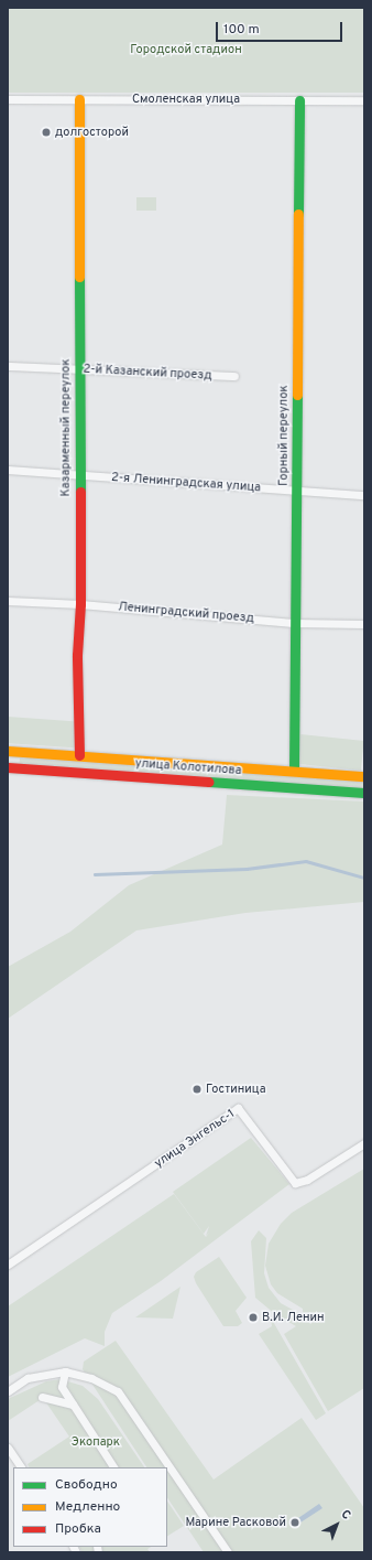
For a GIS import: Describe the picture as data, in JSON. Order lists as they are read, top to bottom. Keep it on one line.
{"streets":{"street":["Смоленская улица","2-й Казанский проезд","Казарменный переулок","Горный переулок","2-я Ленинградская улица","Ленинградский проезд","улица Колотилова","улица Энгельс-1"]},"crossings":[["Смоленская улица","Казарменный переулок"],["Смоленская улица","Горный переулок"],["2-й Казанский проезд","Казарменный переулок"],["Казарменный переулок","2-я Ленинградская улица"],["Казарменный переулок","Ленинградский проезд"],["Казарменный переулок","улица Колотилова"],["Горный переулок","2-я Ленинградская улица"],["Горный переулок","Ленинградский проезд"],["Горный переулок","улица Колотилова"]],"parks":["Городской стадион","Экопарк"],"places":["долгосторой","Гостиница","В.И. Ленин","Марине Расковой"],"legend":["Свободно","Медленно","Пробка"],"scale_bar":"100 m","north":"top right"}
